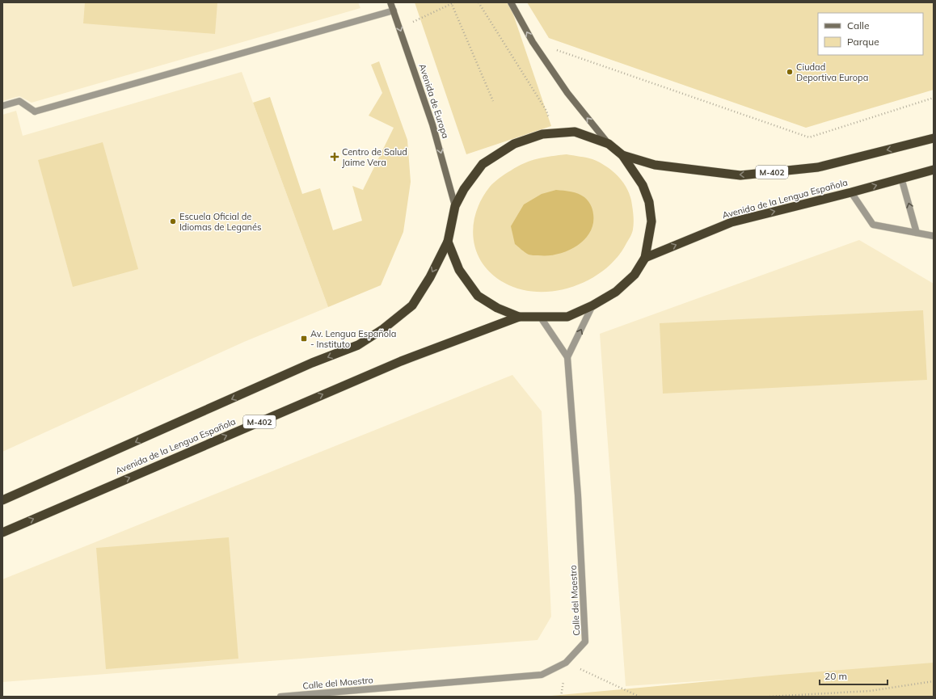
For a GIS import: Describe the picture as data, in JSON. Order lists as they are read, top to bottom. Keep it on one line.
{"streets":{"highway":["M-402","Avenida de la Lengua Española"],"main road":["Avenida de Europa"],"street":["Calle del Maestro"]},"crossings":[["Avenida de Europa","M-402"],["M-402","Avenida de la Lengua Española"],["M-402","Calle del Maestro"]],"one_way":["Avenida de Europa"],"places":{"other":["Ciudad Deportiva Europa","Escuela Oficial de Idiomas de Leganés"],"health":["Centro de Salud Jaime Vera"],"transit":["Av. Lengua Española - Instituto"]},"legend":["Calle","Parque"],"scale_bar":"20 m"}
